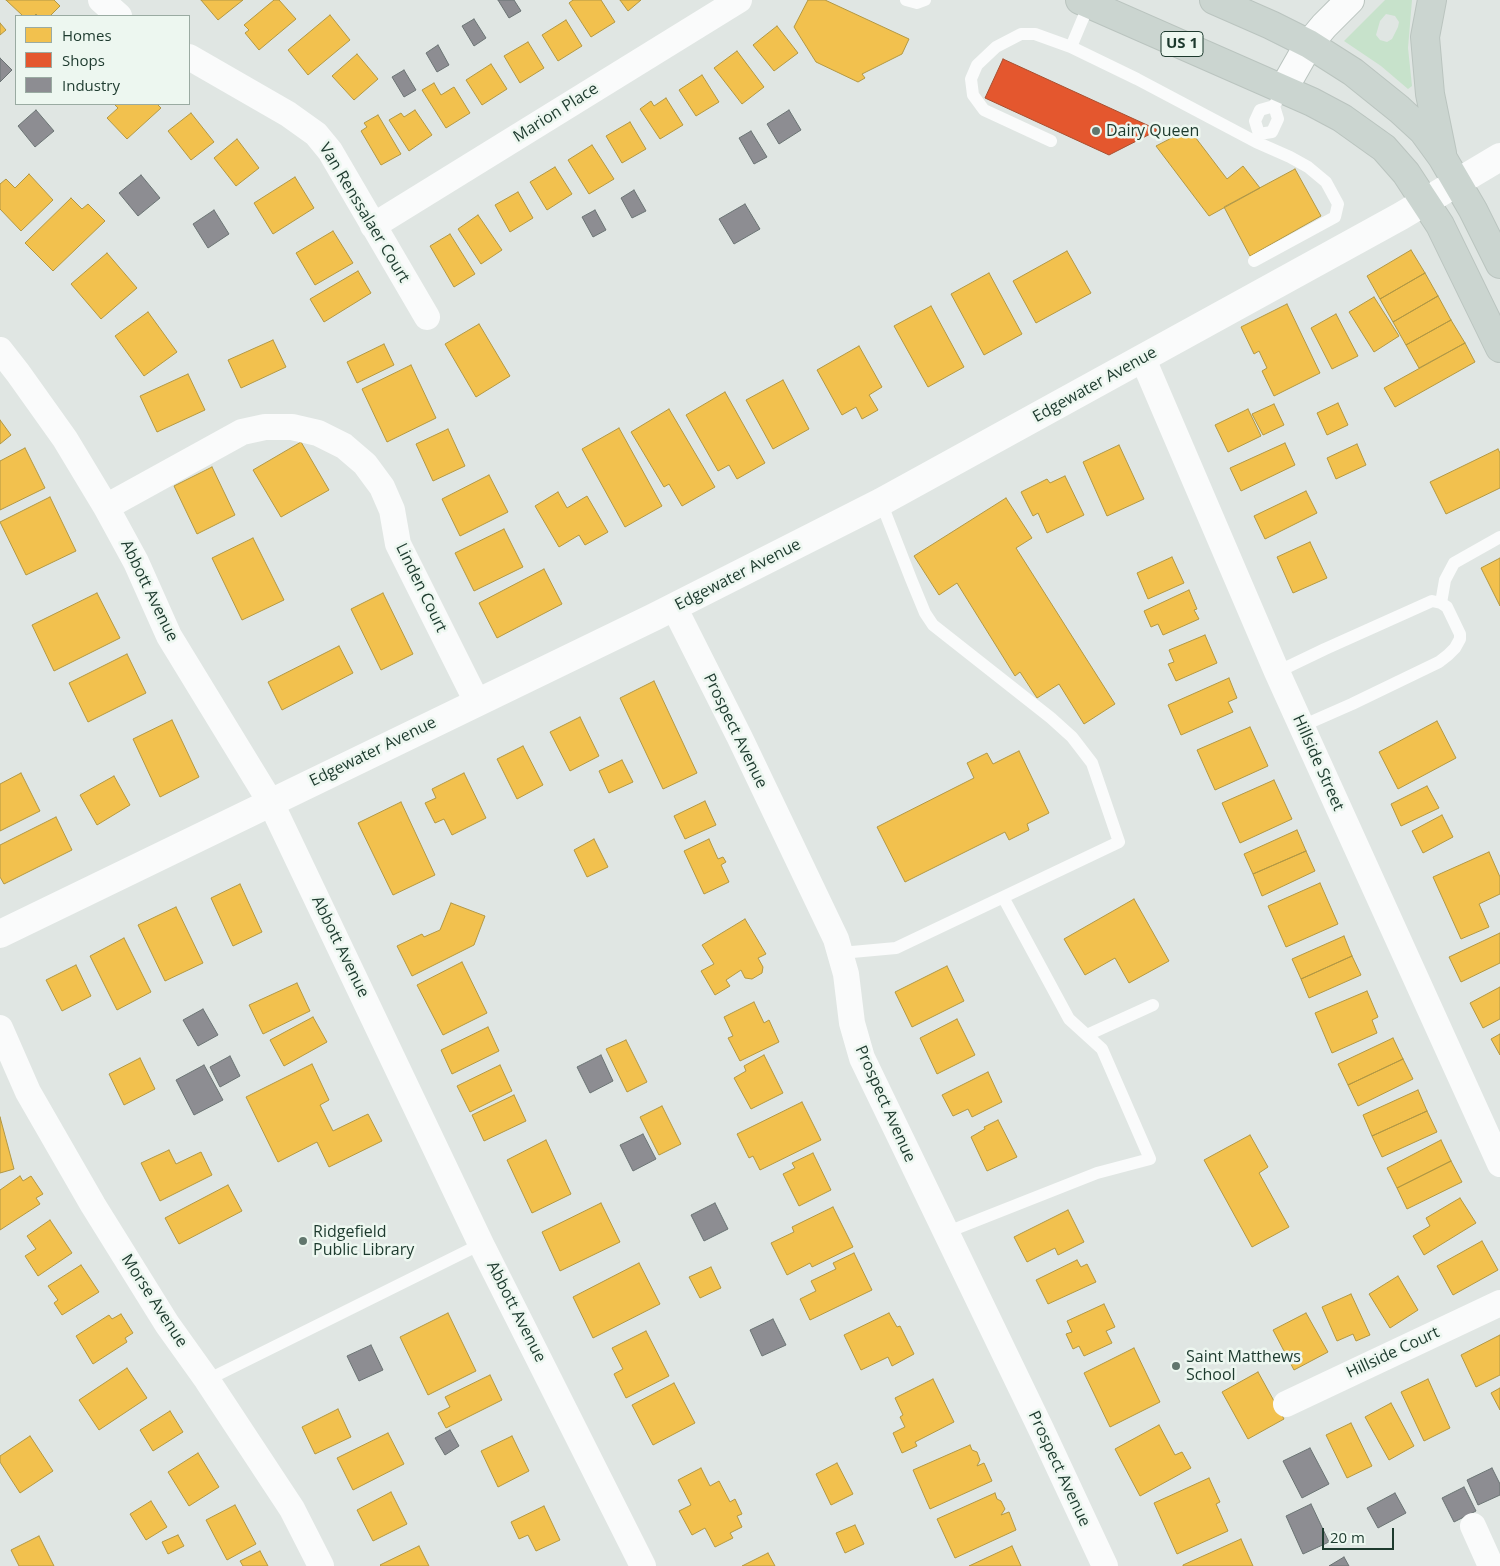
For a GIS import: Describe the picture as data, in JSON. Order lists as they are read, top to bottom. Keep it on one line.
{"streets":{"main road":["US 1"],"street":["Marion Place","Van Renssalaer Court","Edgewater Avenue","Linden Court","Abbott Avenue","Prospect Avenue","Hillside Street","Morse Avenue","Hillside Court"]},"crossings":[["US 1","Edgewater Avenue"],["Marion Place","Van Renssalaer Court"],["Edgewater Avenue","Linden Court"],["Edgewater Avenue","Abbott Avenue"],["Edgewater Avenue","Prospect Avenue"],["Edgewater Avenue","Hillside Street"],["Linden Court","Abbott Avenue"]],"places":["Dairy Queen","Ridgefield Public Library","Saint Matthews School"],"legend":["Homes","Shops","Industry"],"scale_bar":"20 m"}
